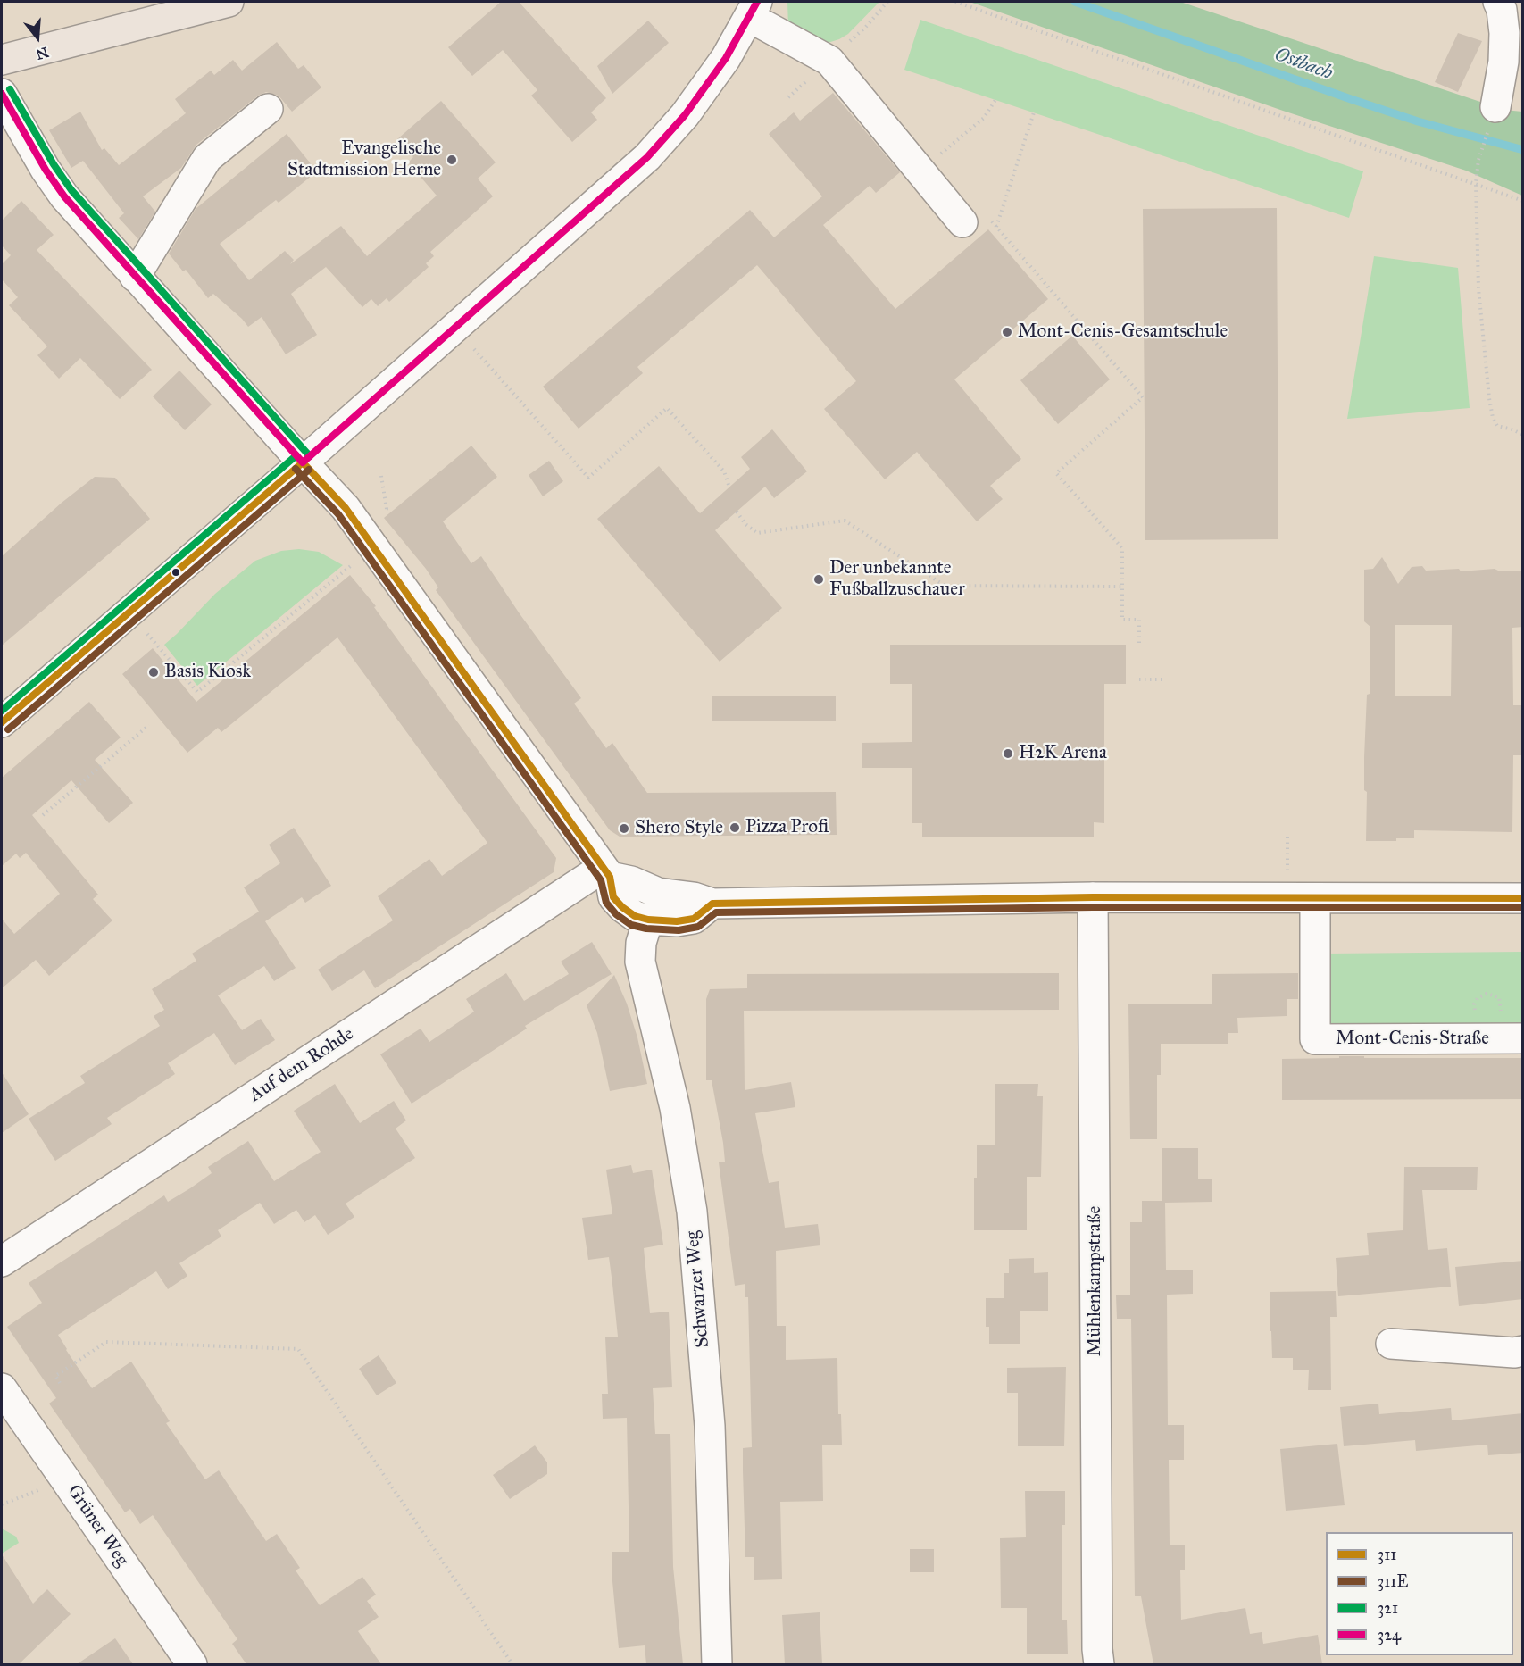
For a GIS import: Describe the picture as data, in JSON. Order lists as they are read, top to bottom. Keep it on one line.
{"streets":{"street":["Mont-Cenis-Straße","Auf dem Rohde","Mühlenkampstraße","Schwarzer Weg","Grüner Weg"]},"water":["Ostbach"],"places":["Evangelische Stadtmission Herne","Mont-Cenis-Gesamtschule","Der unbekannte Fußballzuschauer","Basis Kiosk","H2K Arena","Pizza Profi","Shero Style"],"lines":["transit line 324","transit line 321","transit line 311","transit line 311E"],"legend":["311","311E","321","324"],"north":"bottom"}
